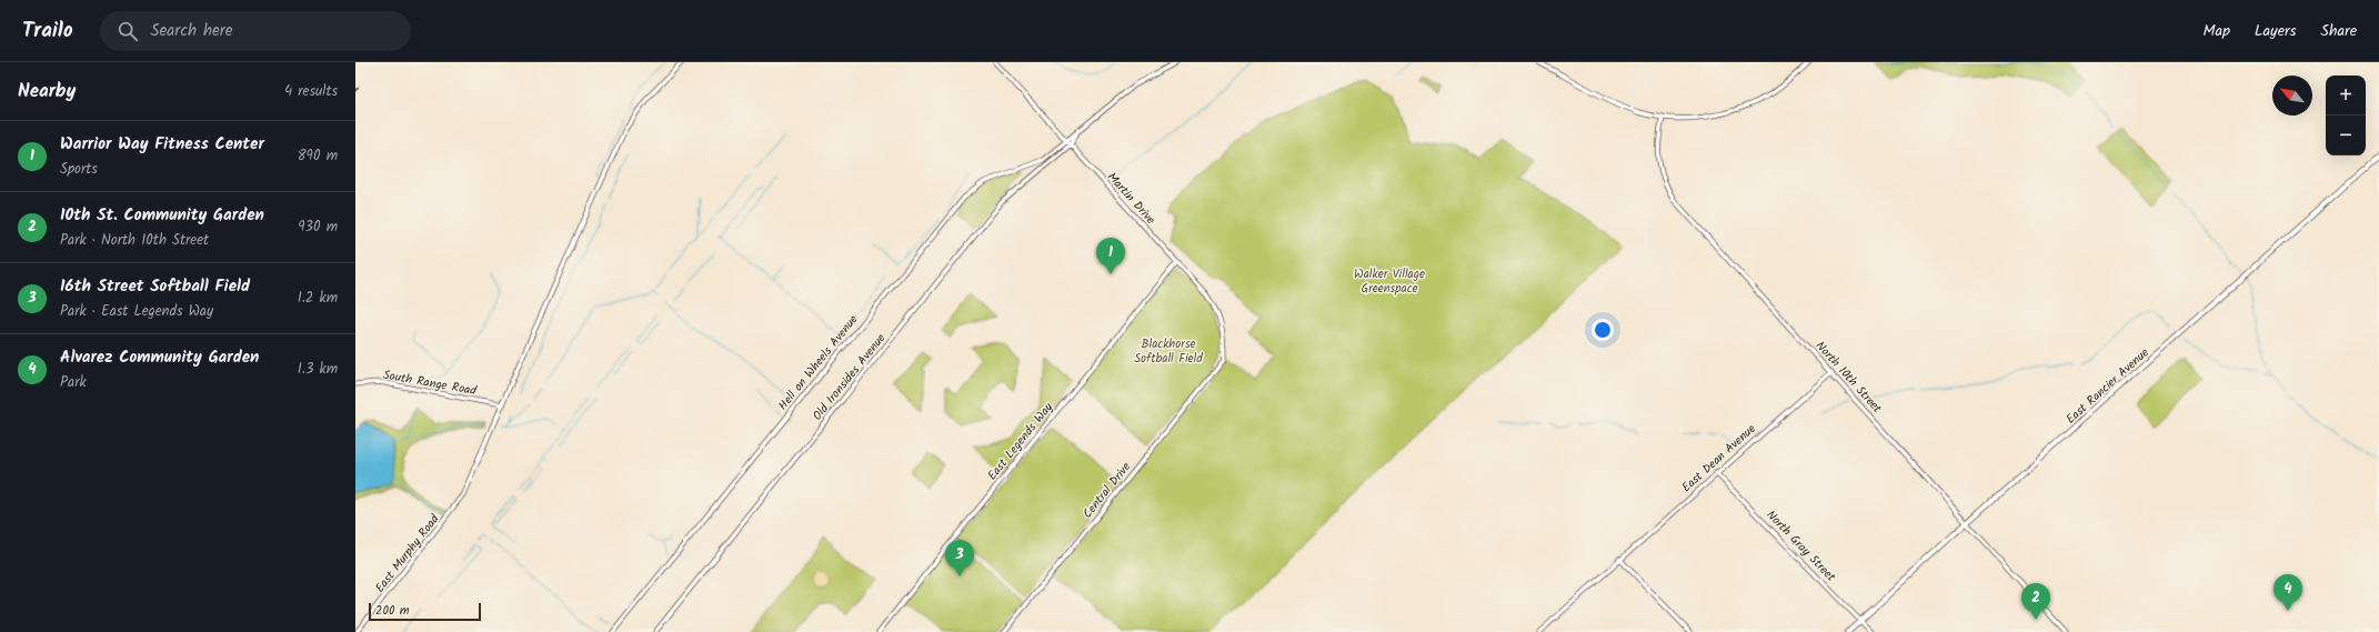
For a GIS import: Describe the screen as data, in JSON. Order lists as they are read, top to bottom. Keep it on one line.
{"streets":{"main road":["East Rancier Avenue"],"street":["Martin Drive","Hell on Wheels Avenue","Old Ironsides Avenue","North 10th Street","South Range Road","East Legends Way","East Dean Avenue","Central Drive","North Gray Street","East Murphy Road"]},"crossings":[["Martin Drive","Hell on Wheels Avenue"],["Martin Drive","Old Ironsides Avenue"],["Martin Drive","East Legends Way"],["Martin Drive","Central Drive"],["Hell on Wheels Avenue","Old Ironsides Avenue"],["North 10th Street","East Rancier Avenue"],["North 10th Street","East Dean Avenue"],["South Range Road","East Murphy Road"],["East Rancier Avenue","North Gray Street"],["East Dean Avenue","North Gray Street"]],"parks":["Walker Village Greenspace","Blackhorse Softball Field"],"scale_bar":"200 m","north":"top left","page":{"header":"Trailo","search":"Search here","nav":["Map","Layers","Share"],"heading":["Nearby","4 results"],"map_buttons":["+","−"],"list":[{"mark":"1","name":"Warrior Way Fitness Center","note":"Sports","value":"890 m"},{"mark":"2","name":"10th St. Community Garden","note":"Park · North 10th Street","value":"930 m"},{"mark":"3","name":"16th Street Softball Field","note":"Park · East Legends Way","value":"1.2 km"},{"mark":"4","name":"Alvarez Community Garden","note":"Park","value":"1.3 km"}],"pins":["1","3","4","2"],"scale":"200 m"}}
